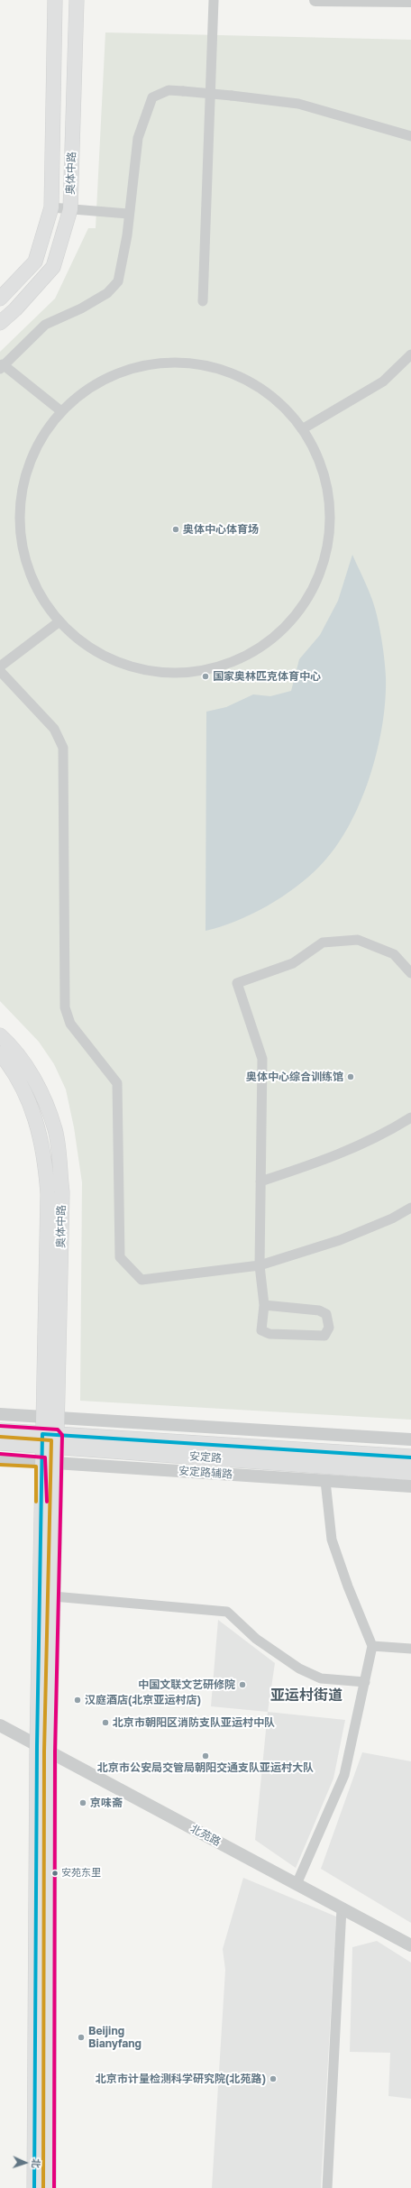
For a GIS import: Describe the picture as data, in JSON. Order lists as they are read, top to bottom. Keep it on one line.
{"streets":{"main road":["奥体中路","安定路"],"street":["安定路辅路","北苑路"]},"crossings":[["奥体中路","安定路"]],"districts":["亚运村街道"],"places":["奥体中心体育场","国家奥林匹克体育中心","奥体中心综合训练馆","中国文联文艺研修院","汉庭酒店(北京亚运村店)","北京市朝阳区消防支队亚运村中队","北京市公安局交管局朝阳交通支队亚运村大队","京味斋","安苑东里","Beijing Bianyfang","北京市计量检测科学研究院(北苑路)"],"north":"right"}
